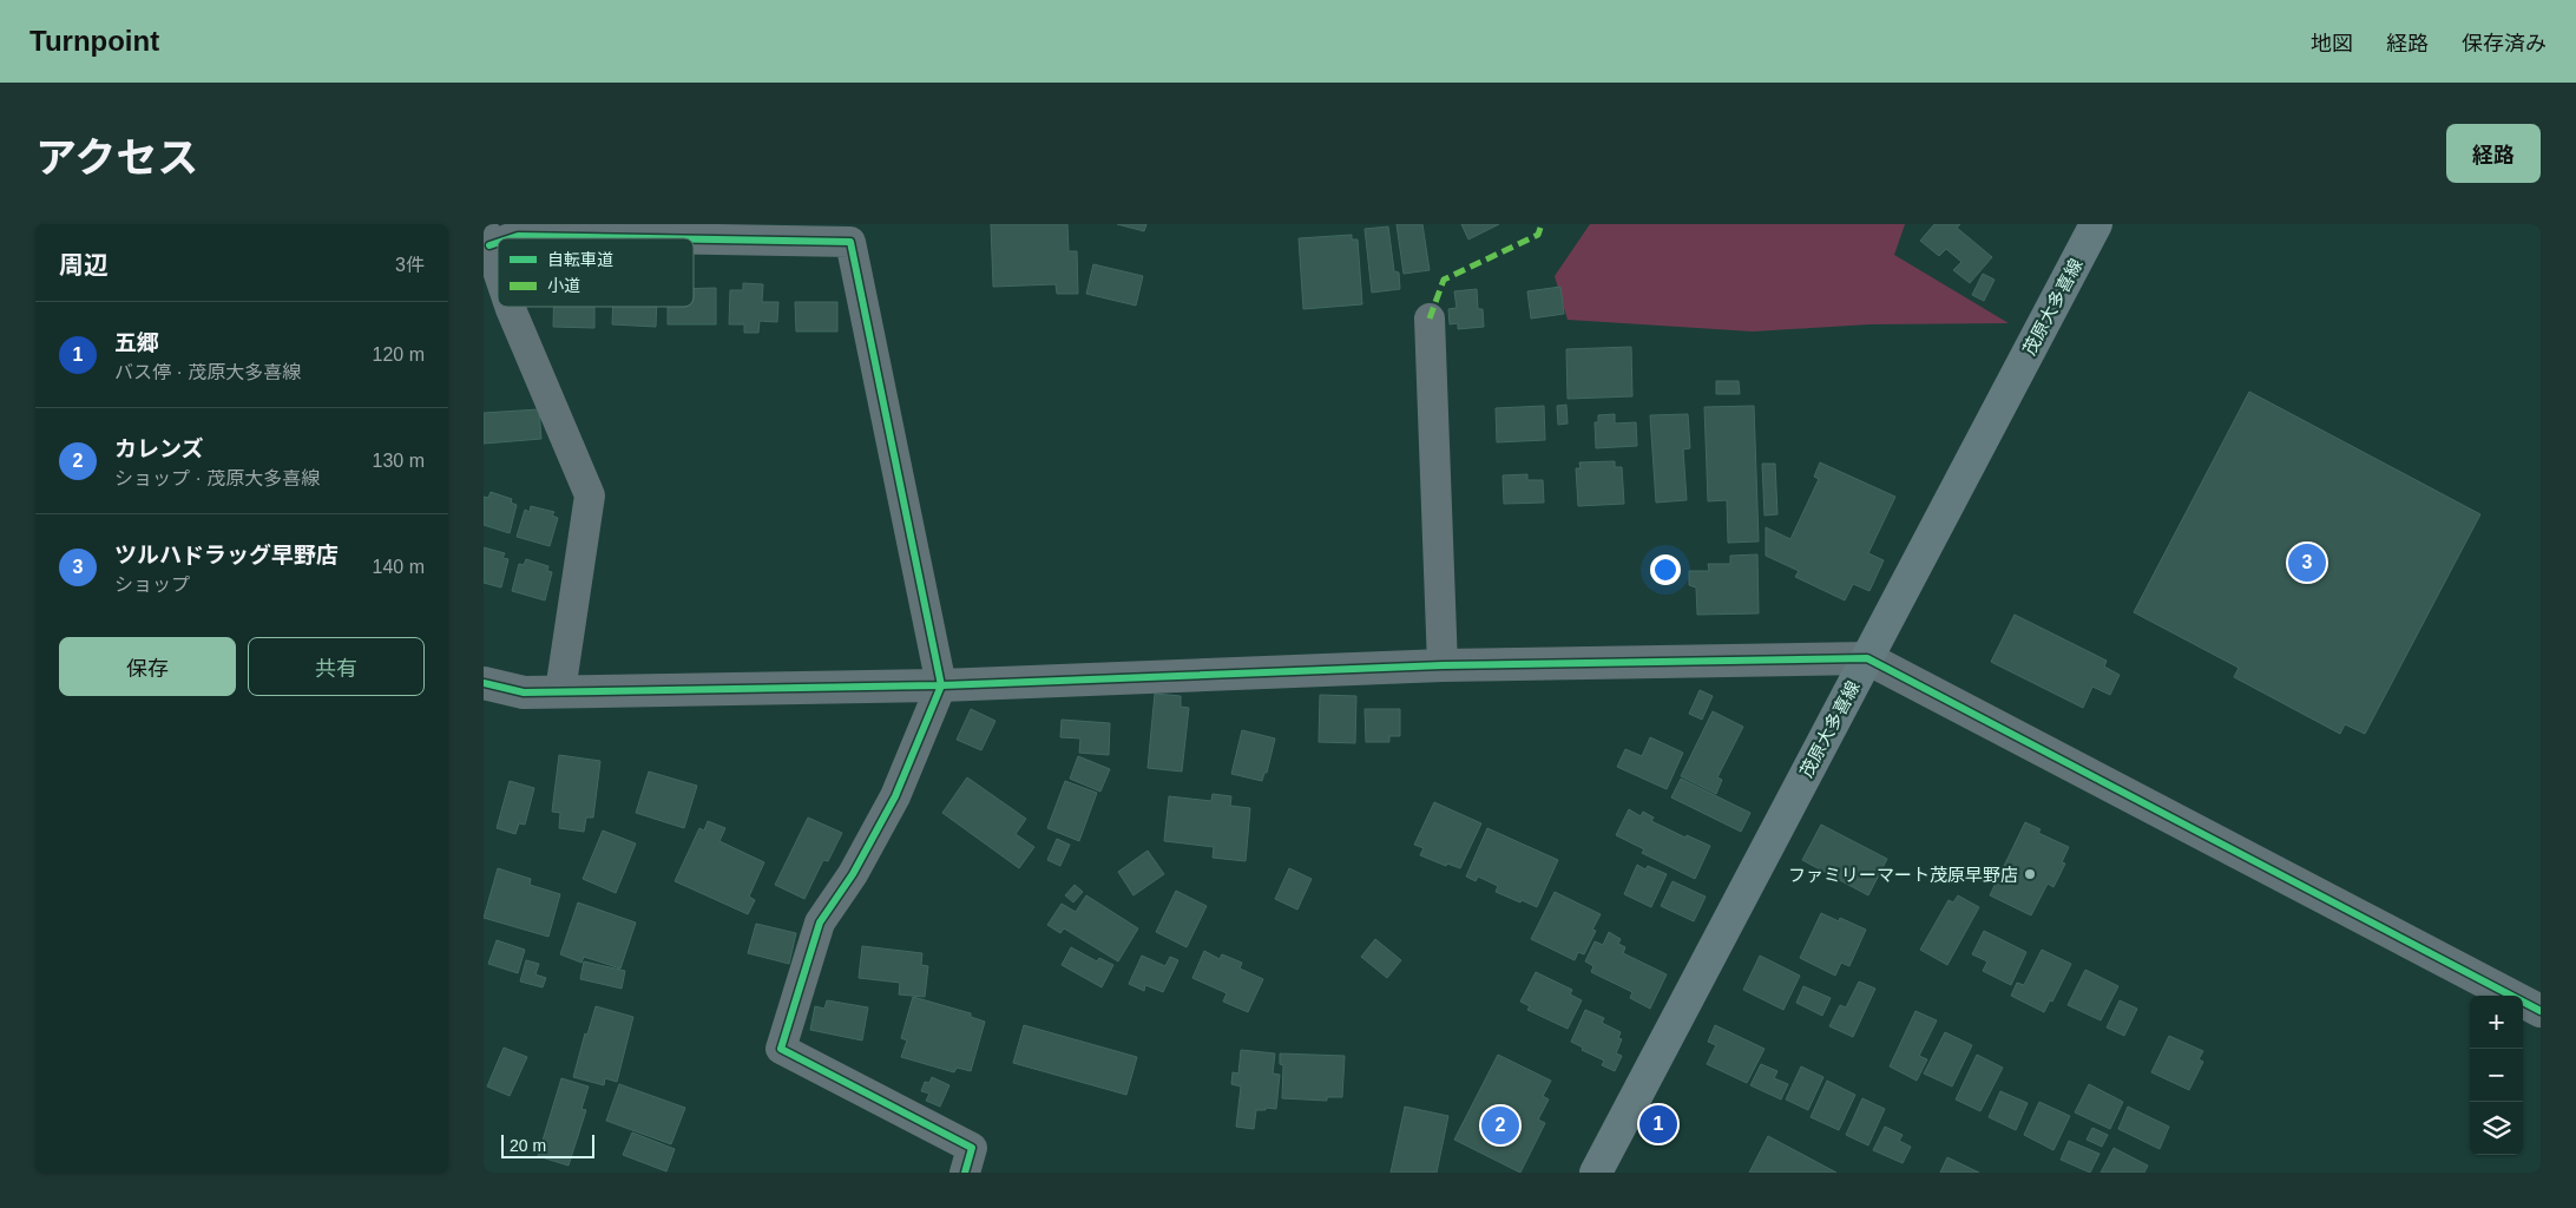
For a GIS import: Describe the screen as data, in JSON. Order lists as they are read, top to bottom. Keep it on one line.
{"streets":{"main road":["茂原大多喜線"]},"places":["ファミリーマート茂原早野店"],"legend":["自転車道","小道"],"scale_bar":"20 m","page":{"header":"Turnpoint","nav":["地図","経路","保存済み"],"title":"アクセス","buttons":["経路",["保存","共有"]],"heading":["周辺","3件"],"list":[{"mark":"1","name":"五郷","note":"バス停 · 茂原大多喜線","value":"120 m"},{"mark":"2","name":"カレンズ","note":"ショップ · 茂原大多喜線","value":"130 m"},{"mark":"3","name":"ツルハドラッグ早野店","note":"ショップ","value":"140 m"}],"pins":["3","1","2"],"map_buttons":["+","−"],"scale":"20 m"}}
